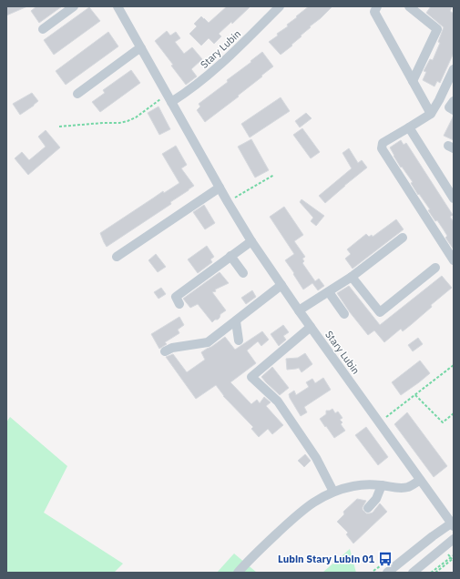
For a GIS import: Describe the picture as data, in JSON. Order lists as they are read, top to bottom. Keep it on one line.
{"streets":{"street":["Stary Lubin"]},"places":{"bus stop":["Lubin Stary Lubin 01"]}}
